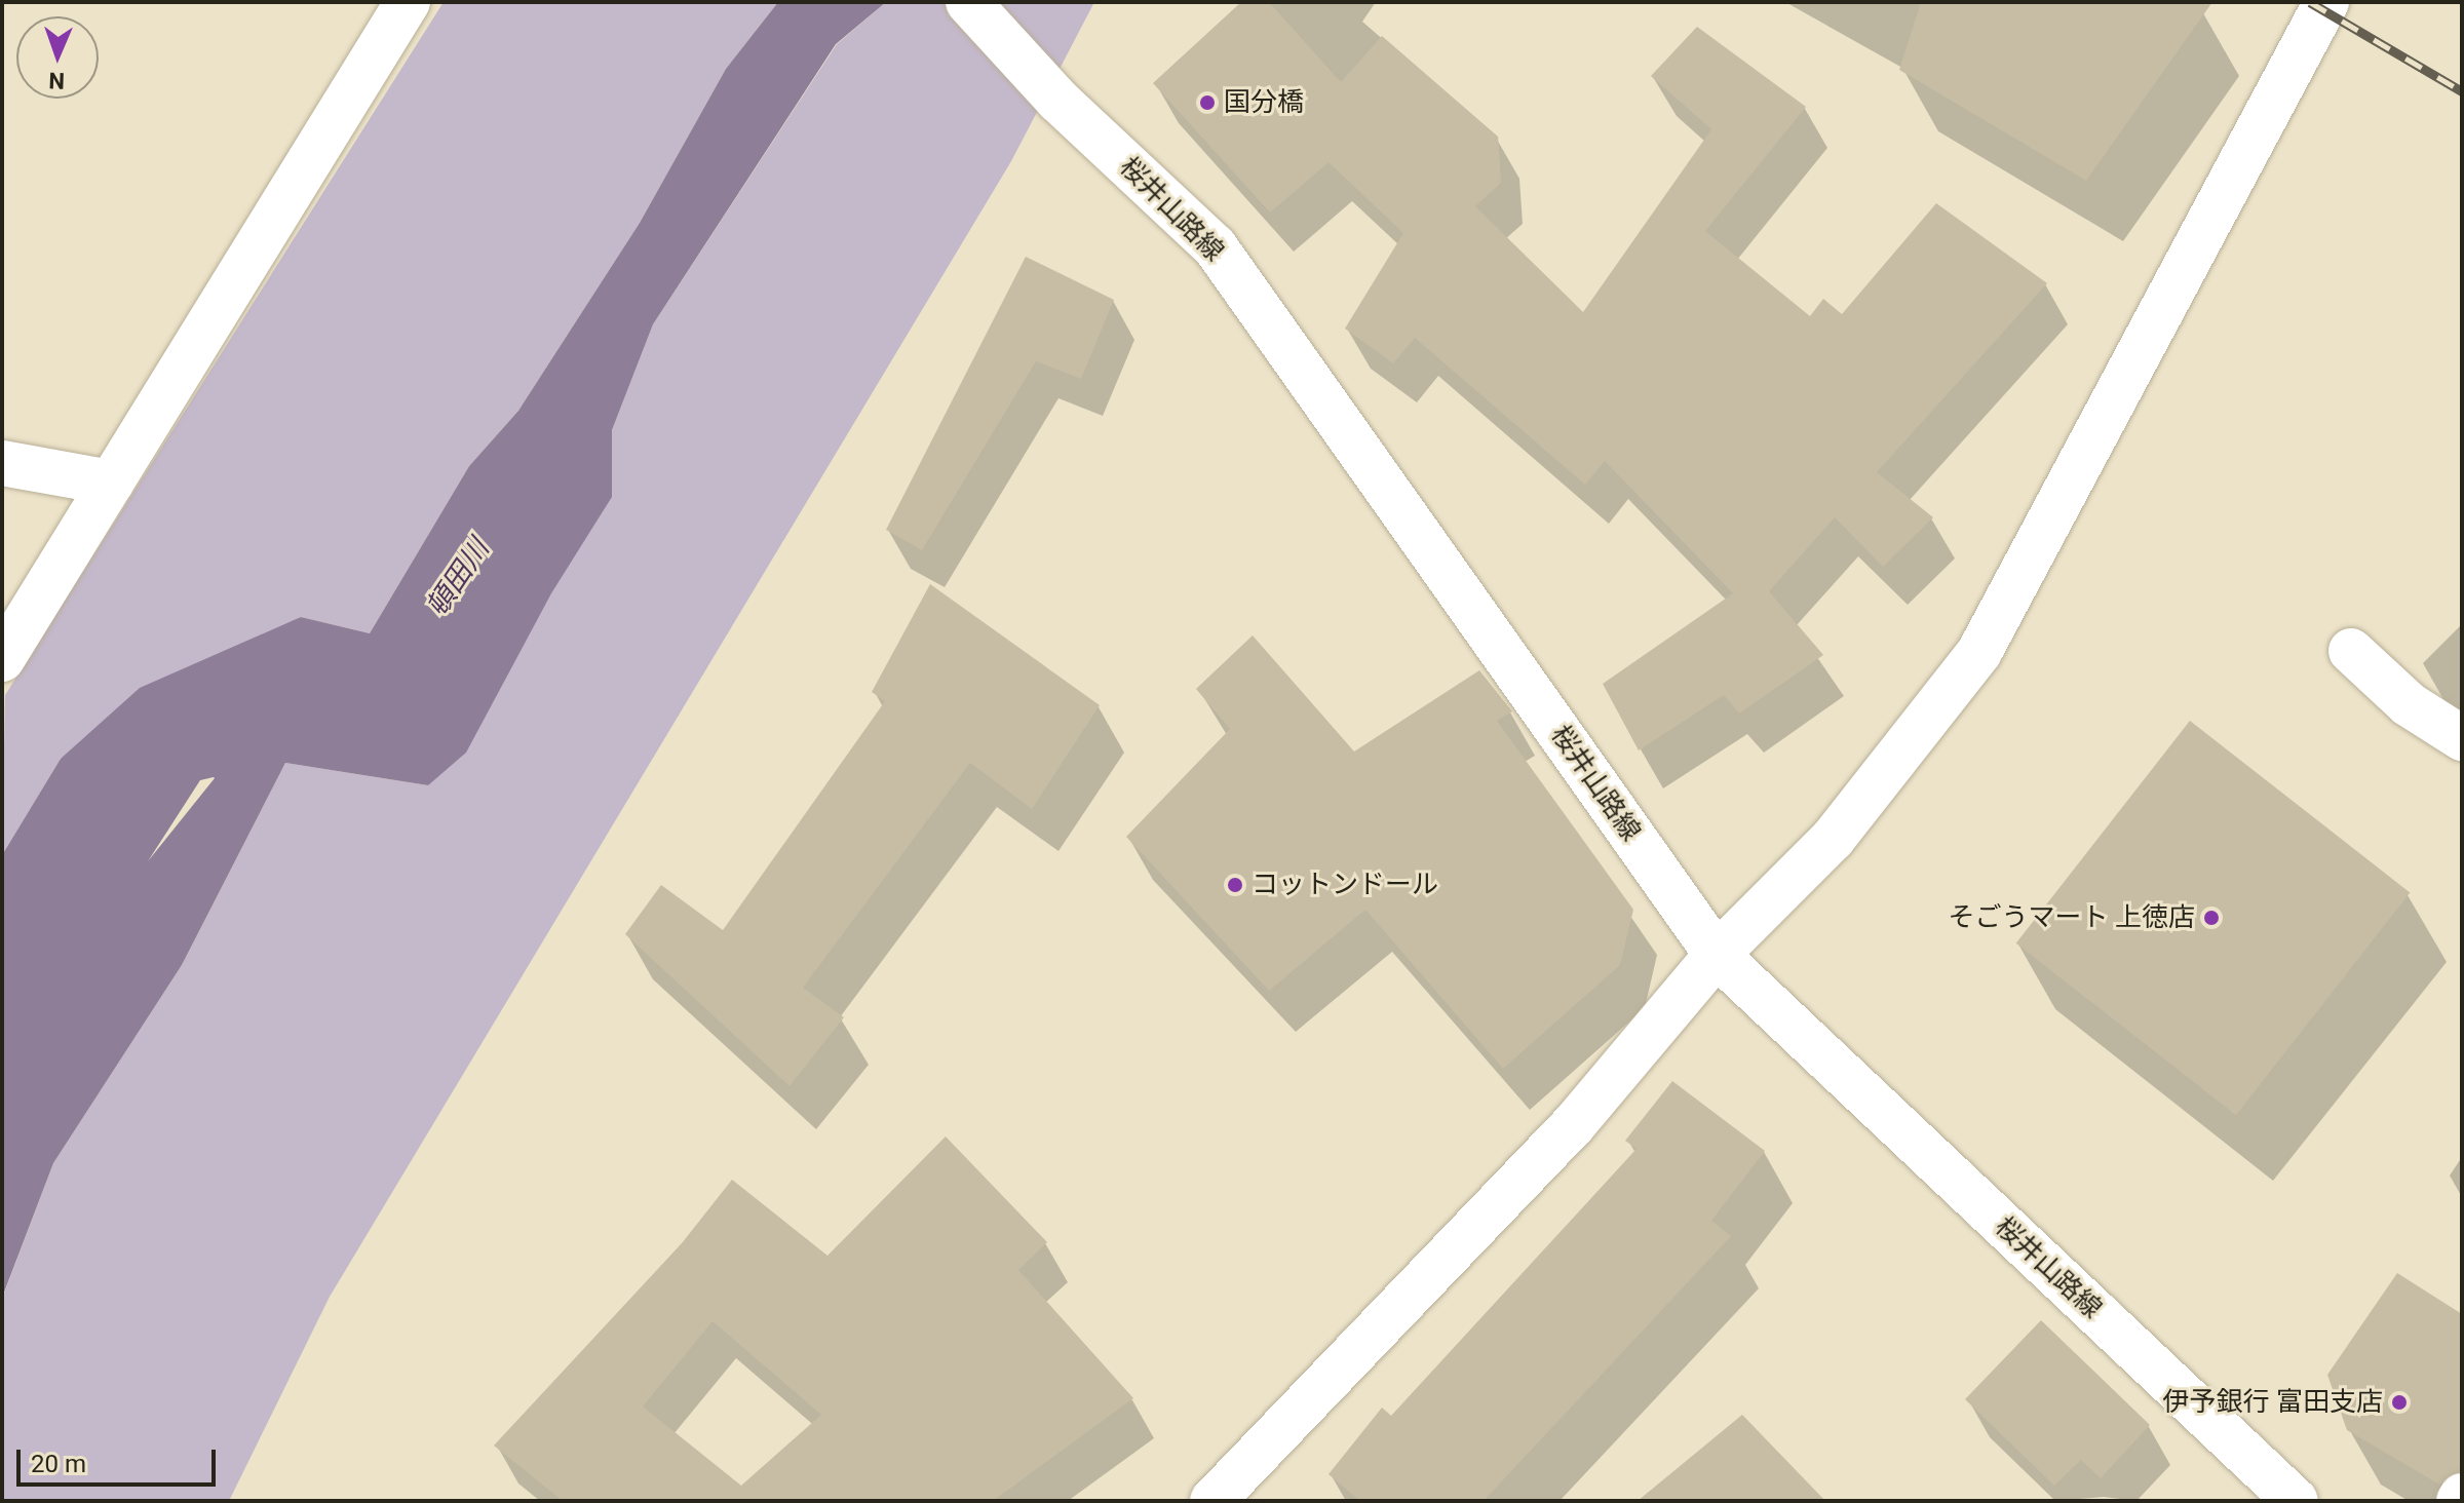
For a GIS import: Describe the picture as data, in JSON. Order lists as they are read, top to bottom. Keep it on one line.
{"streets":{"street":["桜井山路線"]},"water":["頓田川"],"places":["国分橋","コットンドール","そごうマート 上徳店","伊予銀行 富田支店"],"scale_bar":"20 m","north":"bottom"}
